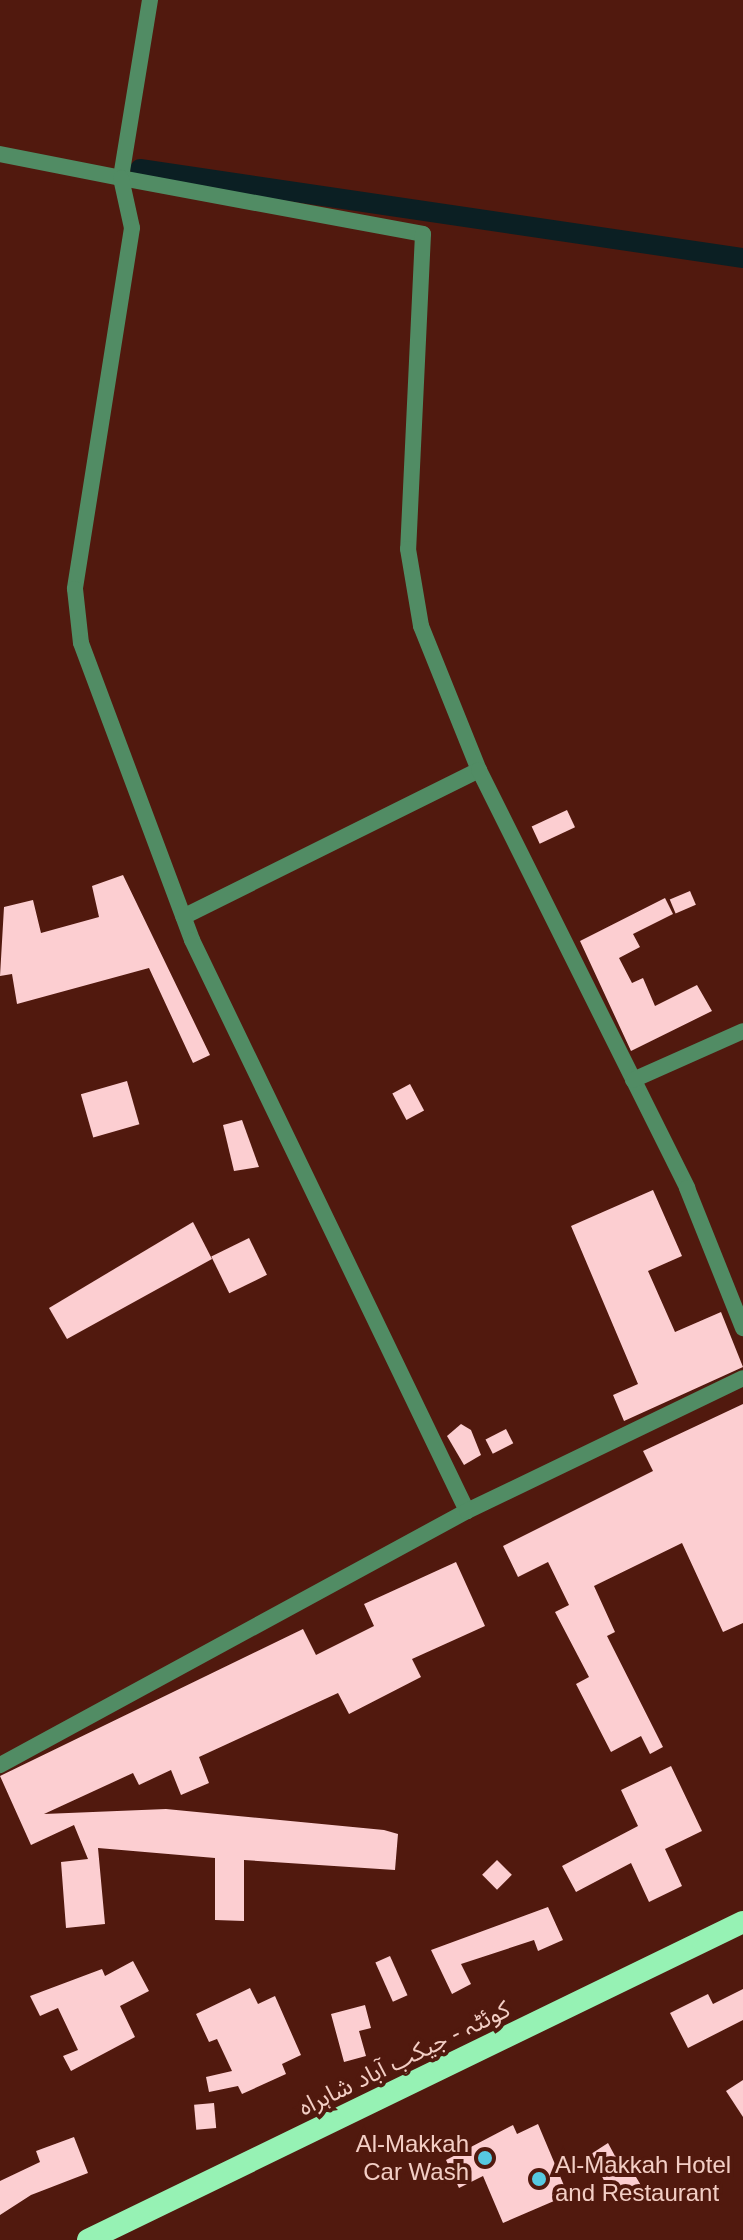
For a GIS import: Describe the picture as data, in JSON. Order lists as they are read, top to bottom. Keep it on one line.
{"streets":{"highway":["کوئٹہ - جیکب آباد شاہراہ"]},"places":["Al-Makkah Car Wash","Al-Makkah Hotel and Restaurant"]}
